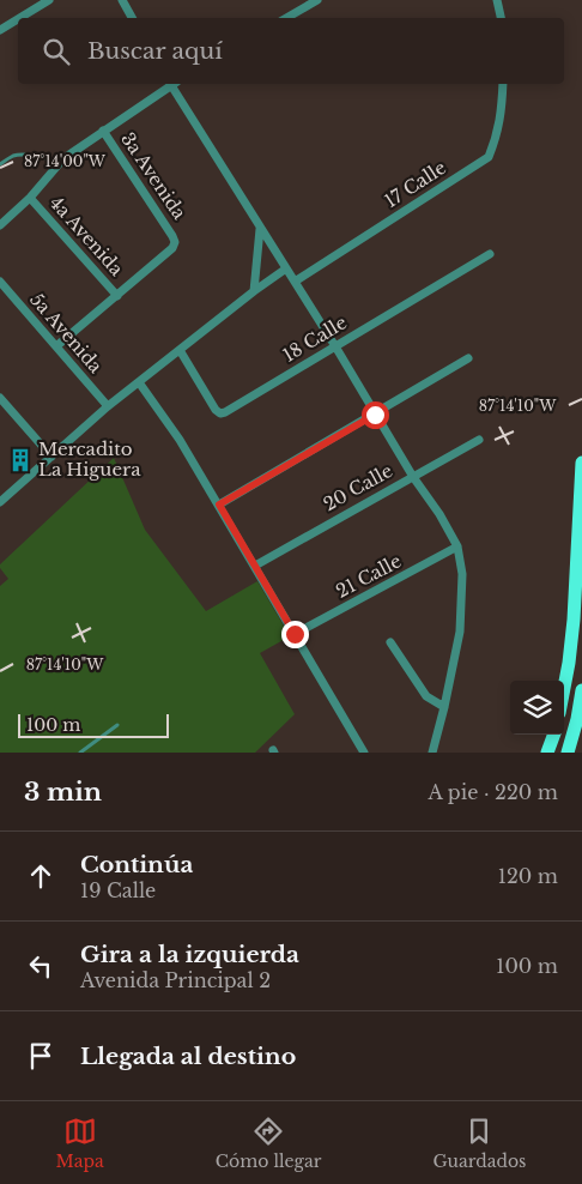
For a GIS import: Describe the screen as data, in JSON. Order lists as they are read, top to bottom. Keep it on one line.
{"streets":{"street":["3a Avenida","17 Calle","4a Avenida","5a Avenida","18 Calle","20 Calle","21 Calle"]},"crossings":[["3a Avenida","4a Avenida"]],"places":{"building":["Mercadito La Higuera"]},"scale_bar":"100 m","page":{"search":"Buscar aquí","scale":"100 m","heading":["3 min","A pie · 220 m"],"list":[["Continúa","19 Calle","120 m"],["Gira a la izquierda","Avenida Principal 2","100 m"],"Llegada al destino"],"nav":["Mapa","Cómo llegar","Guardados"]},"coordinates":["87°14'00\"W","87°14'10\"W"]}
